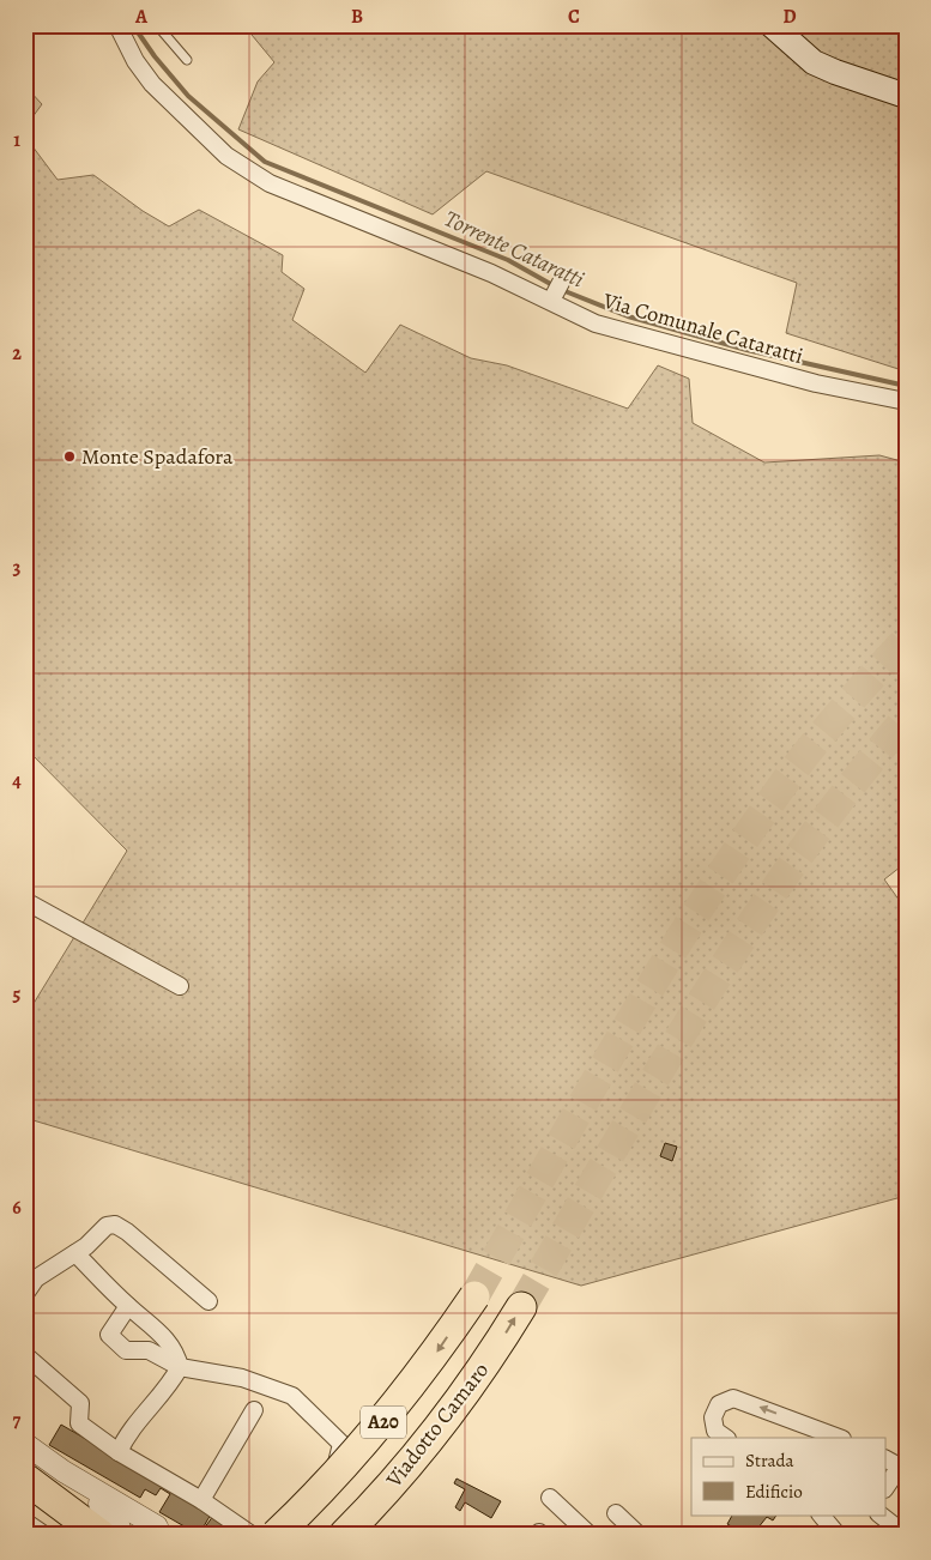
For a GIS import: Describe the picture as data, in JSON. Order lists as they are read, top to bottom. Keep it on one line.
{"streets":{"highway":["A20","Viadotto Camaro"],"street":["Via Comunale Cataratti"]},"water":["Torrente Cataratti"],"places":["Monte Spadafora"],"legend":["Strada","Edificio"],"grid":{"columns":["A","B","C","D"],"rows":["1","2","3","4","5","6","7"]}}
